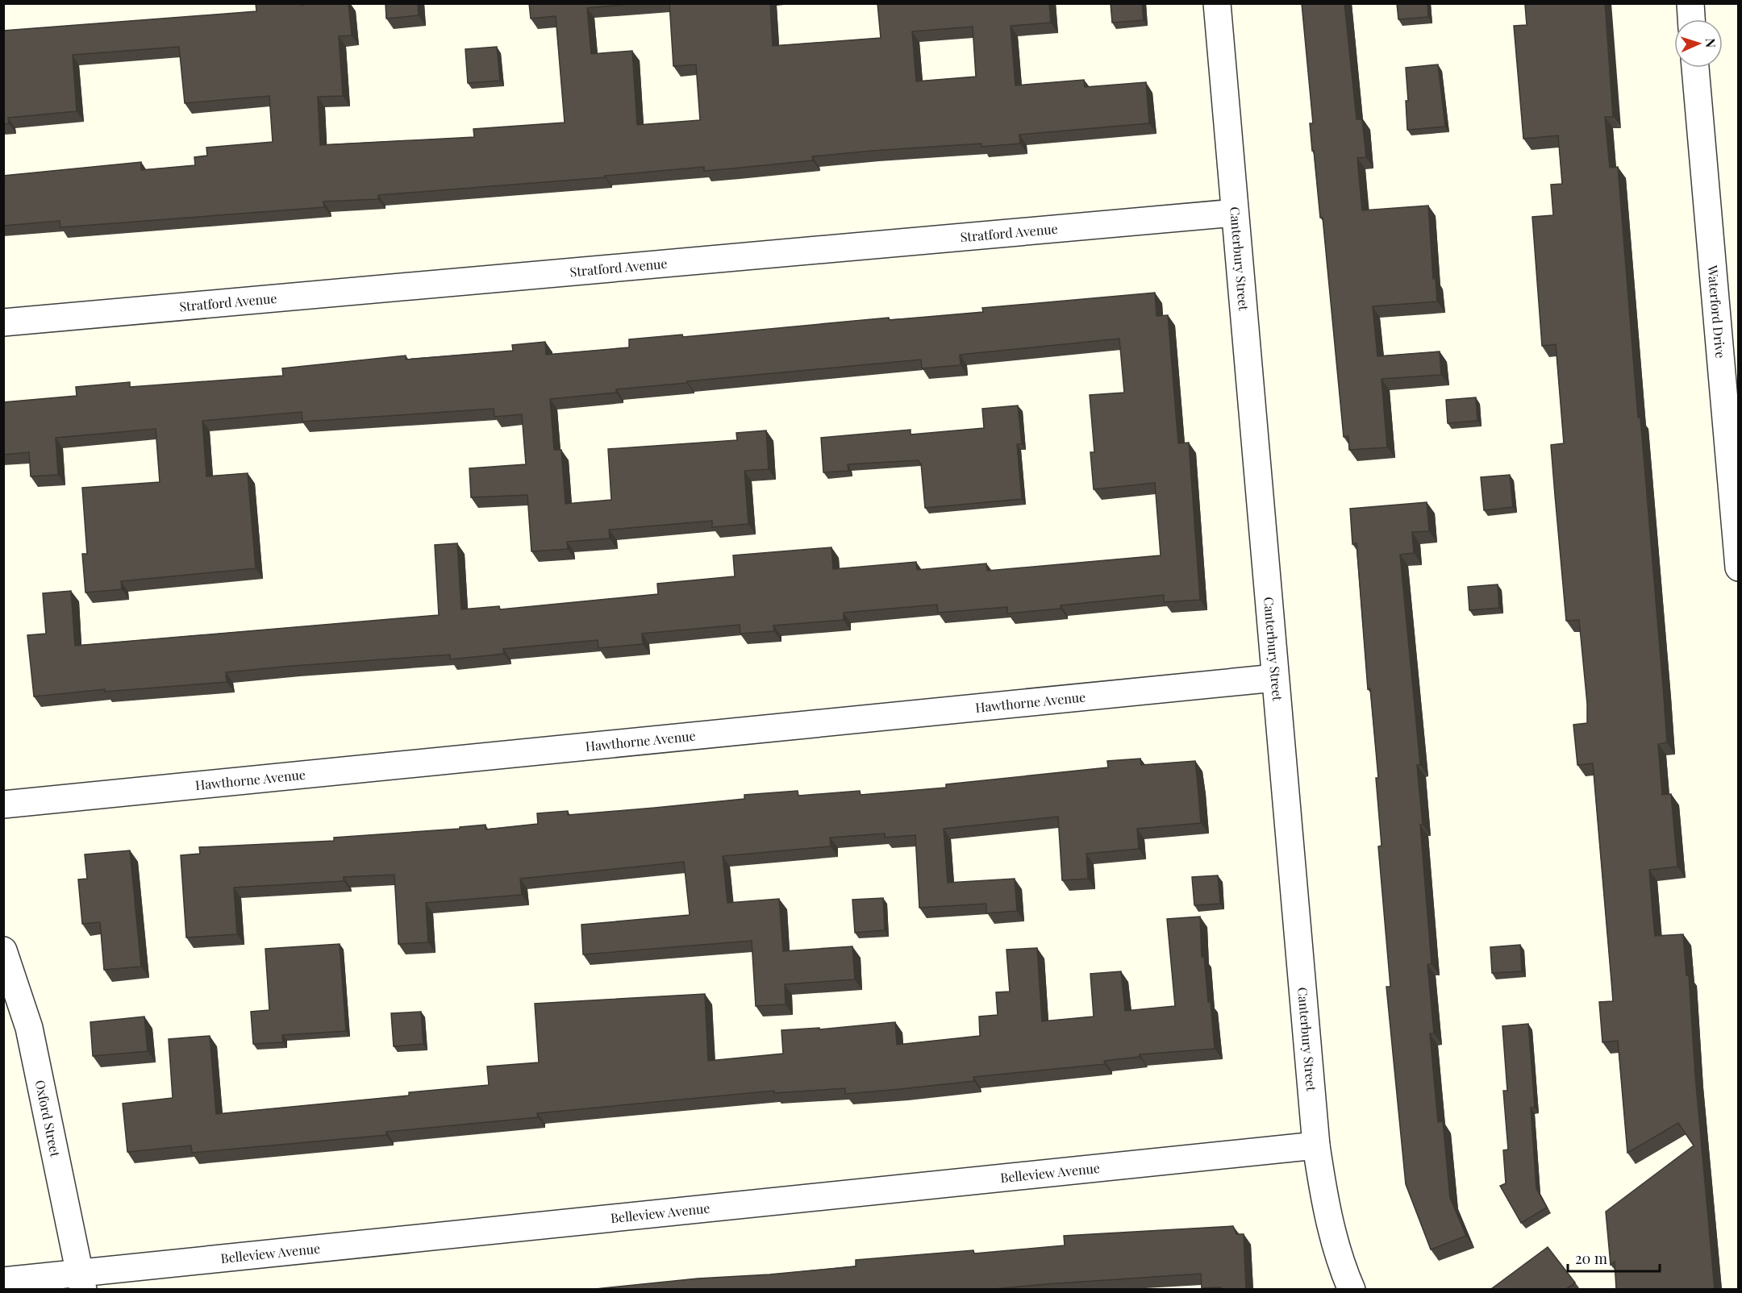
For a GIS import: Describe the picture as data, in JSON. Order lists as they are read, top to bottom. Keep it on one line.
{"streets":{"street":["Stratford Avenue","Canterbury Street","Waterford Drive","Hawthorne Avenue","Oxford Street","Belleview Avenue"]},"crossings":[["Stratford Avenue","Canterbury Street"],["Canterbury Street","Hawthorne Avenue"],["Canterbury Street","Belleview Avenue"],["Oxford Street","Belleview Avenue"]],"scale_bar":"20 m","north":"right"}
